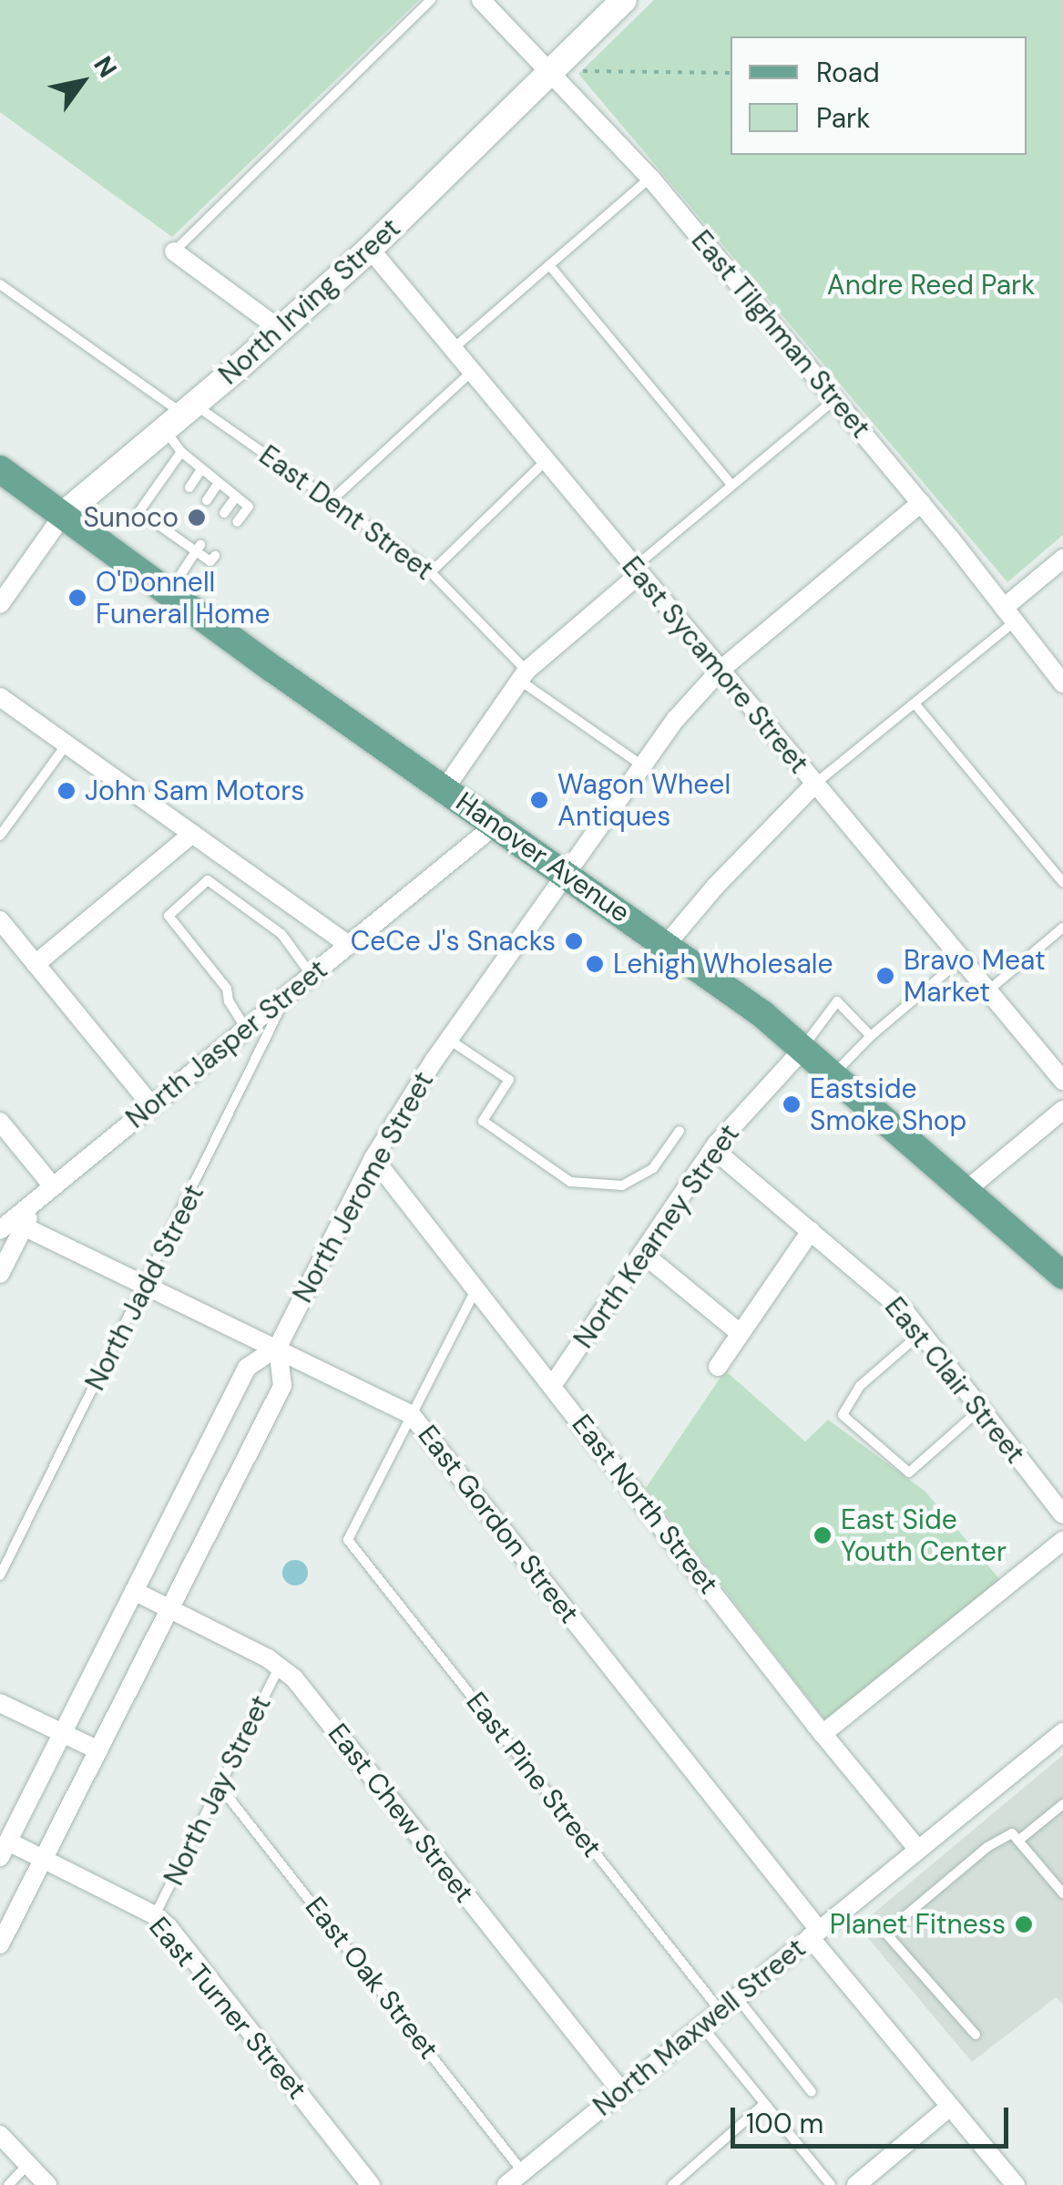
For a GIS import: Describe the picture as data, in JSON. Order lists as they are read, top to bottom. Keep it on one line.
{"streets":{"main road":["North Irving Street","Hanover Avenue"],"street":["East Tilghman Street","East Sycamore Street","North Jasper Street","North Jerome Street","North Kearney Street","East Clair Street","East North Street","East Gordon Street","East Chew Street","East Turner Street","North Maxwell Street"],"lane":["East Dent Street","North Jadd Street","East Pine Street","North Jay Street","East Oak Street"]},"crossings":[["North Irving Street","East Tilghman Street"],["North Irving Street","East Dent Street"],["North Irving Street","East Sycamore Street"],["North Irving Street","Hanover Avenue"],["East Tilghman Street","North Jerome Street"],["East Dent Street","North Jerome Street"],["East Sycamore Street","North Jerome Street"],["Hanover Avenue","North Jasper Street"],["Hanover Avenue","North Jerome Street"],["Hanover Avenue","North Kearney Street"],["North Jasper Street","North Jadd Street"],["North Jerome Street","East North Street"],["North Jerome Street","East Gordon Street"],["North Jerome Street","East Chew Street"],["North Jerome Street","East Turner Street"],["North Kearney Street","East Clair Street"],["North Kearney Street","East North Street"],["North Jadd Street","East Gordon Street"],["East North Street","North Maxwell Street"],["East Gordon Street","East Pine Street"],["East Gordon Street","North Maxwell Street"],["East Pine Street","North Maxwell Street"],["North Jay Street","East Chew Street"],["North Jay Street","East Oak Street"],["North Jay Street","East Turner Street"],["East Chew Street","North Maxwell Street"],["East Oak Street","North Maxwell Street"]],"parks":["Andre Reed Park"],"places":["Sunoco","O'Donnell Funeral Home","John Sam Motors","Wagon Wheel Antiques","CeCe J's Snacks","Lehigh Wholesale","Bravo Meat Market","Eastside Smoke Shop","East Side Youth Center","Planet Fitness"],"legend":["Road","Park"],"scale_bar":"100 m","north":"top right"}
